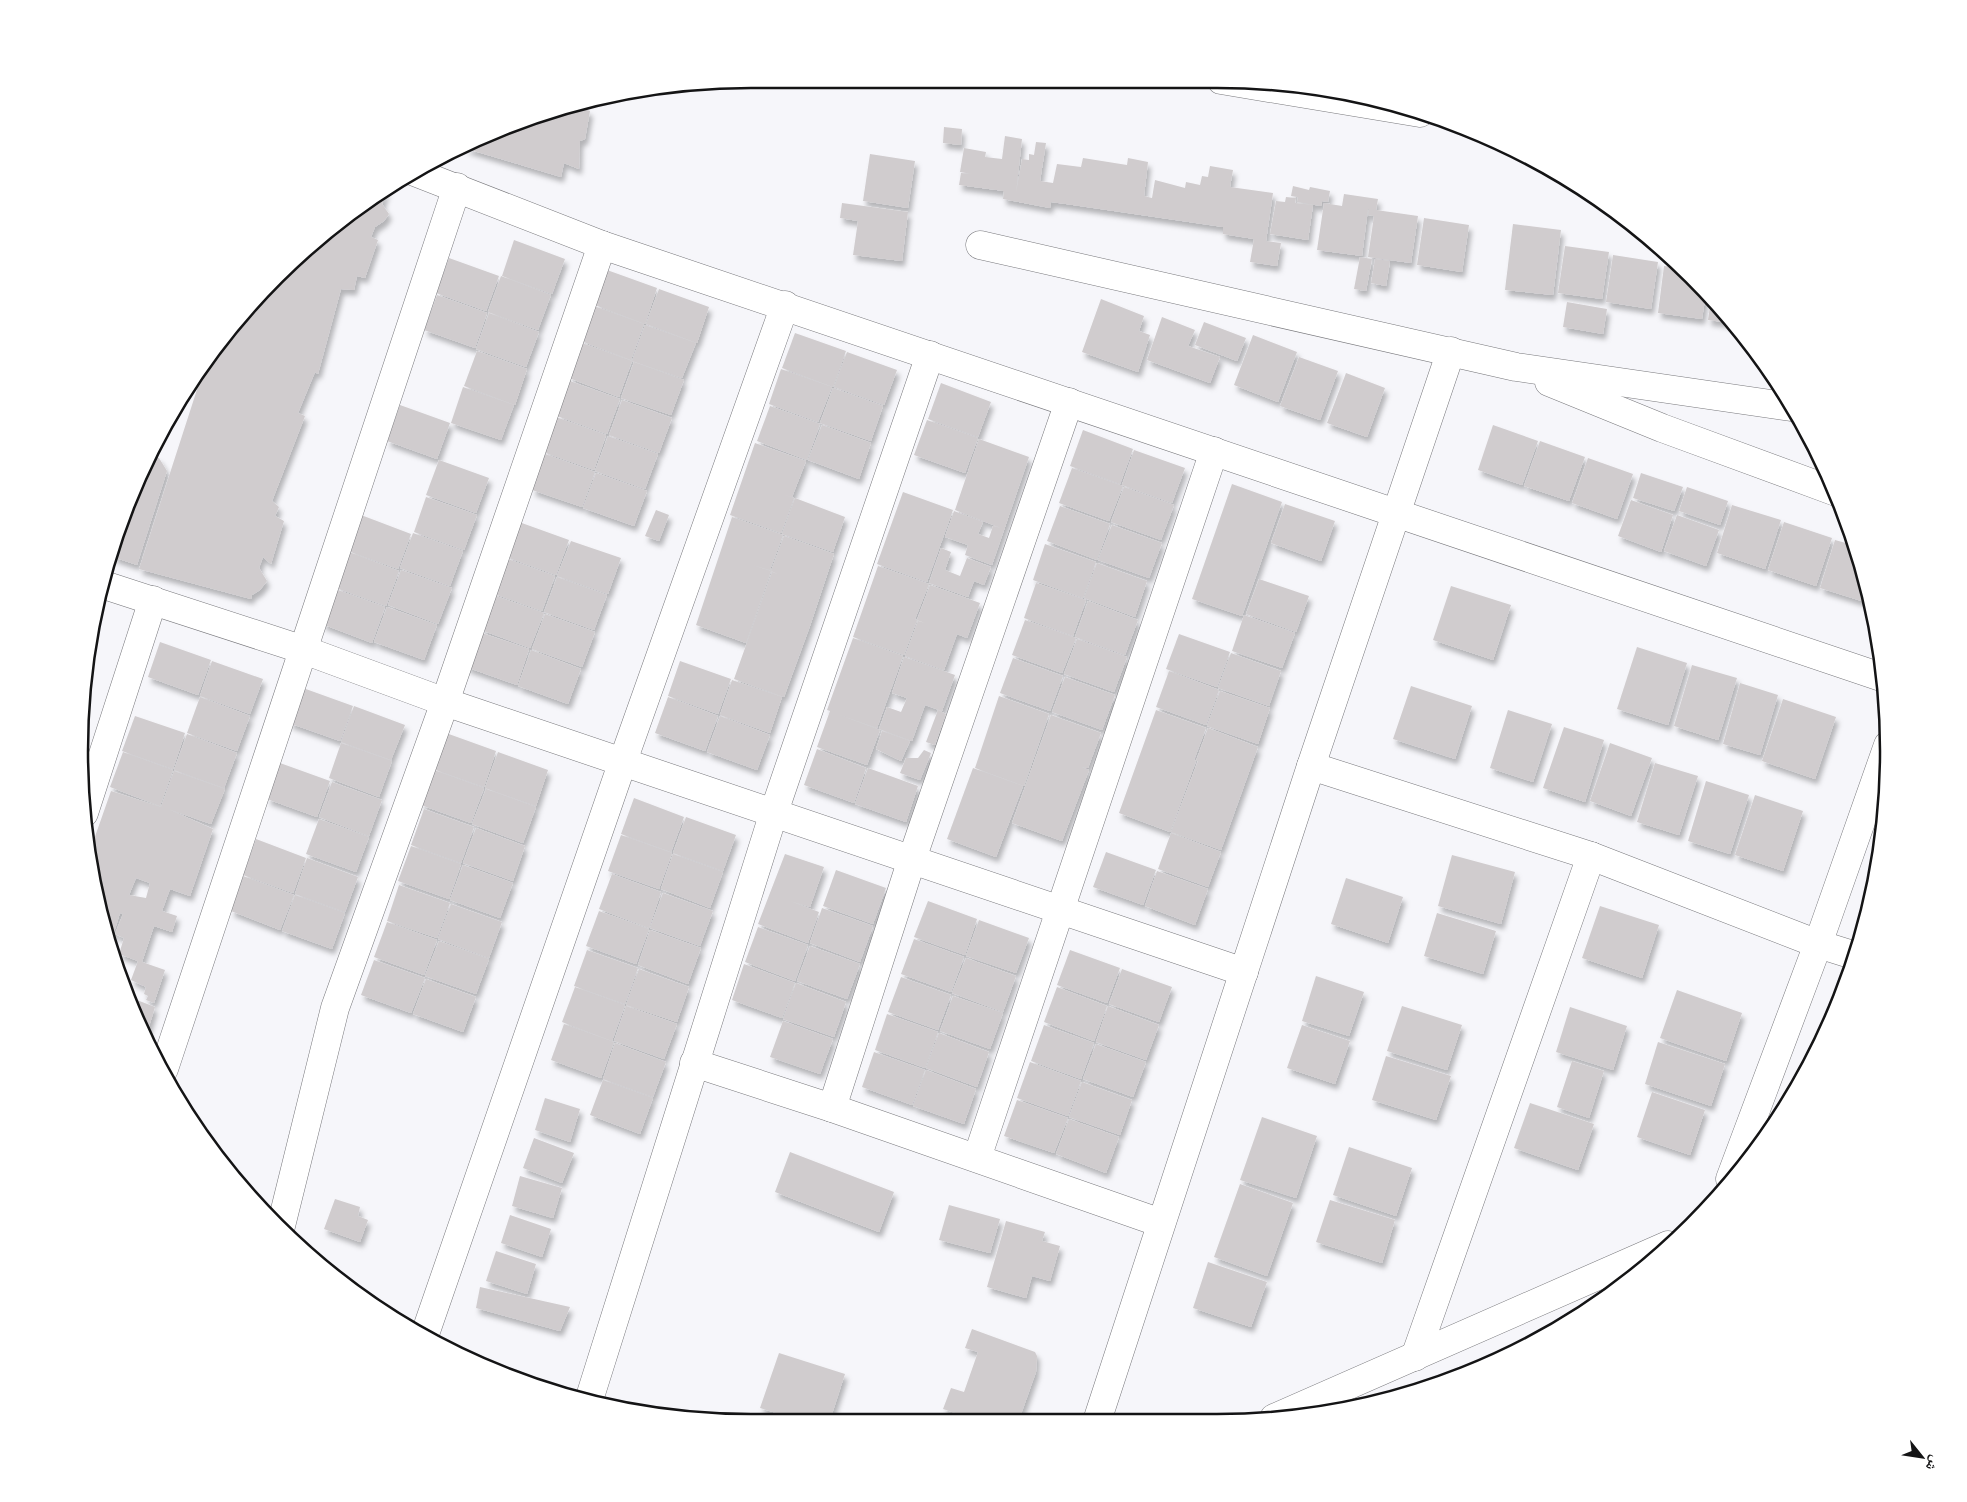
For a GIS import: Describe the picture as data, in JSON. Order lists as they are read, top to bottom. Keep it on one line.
{"north":"bottom right"}
